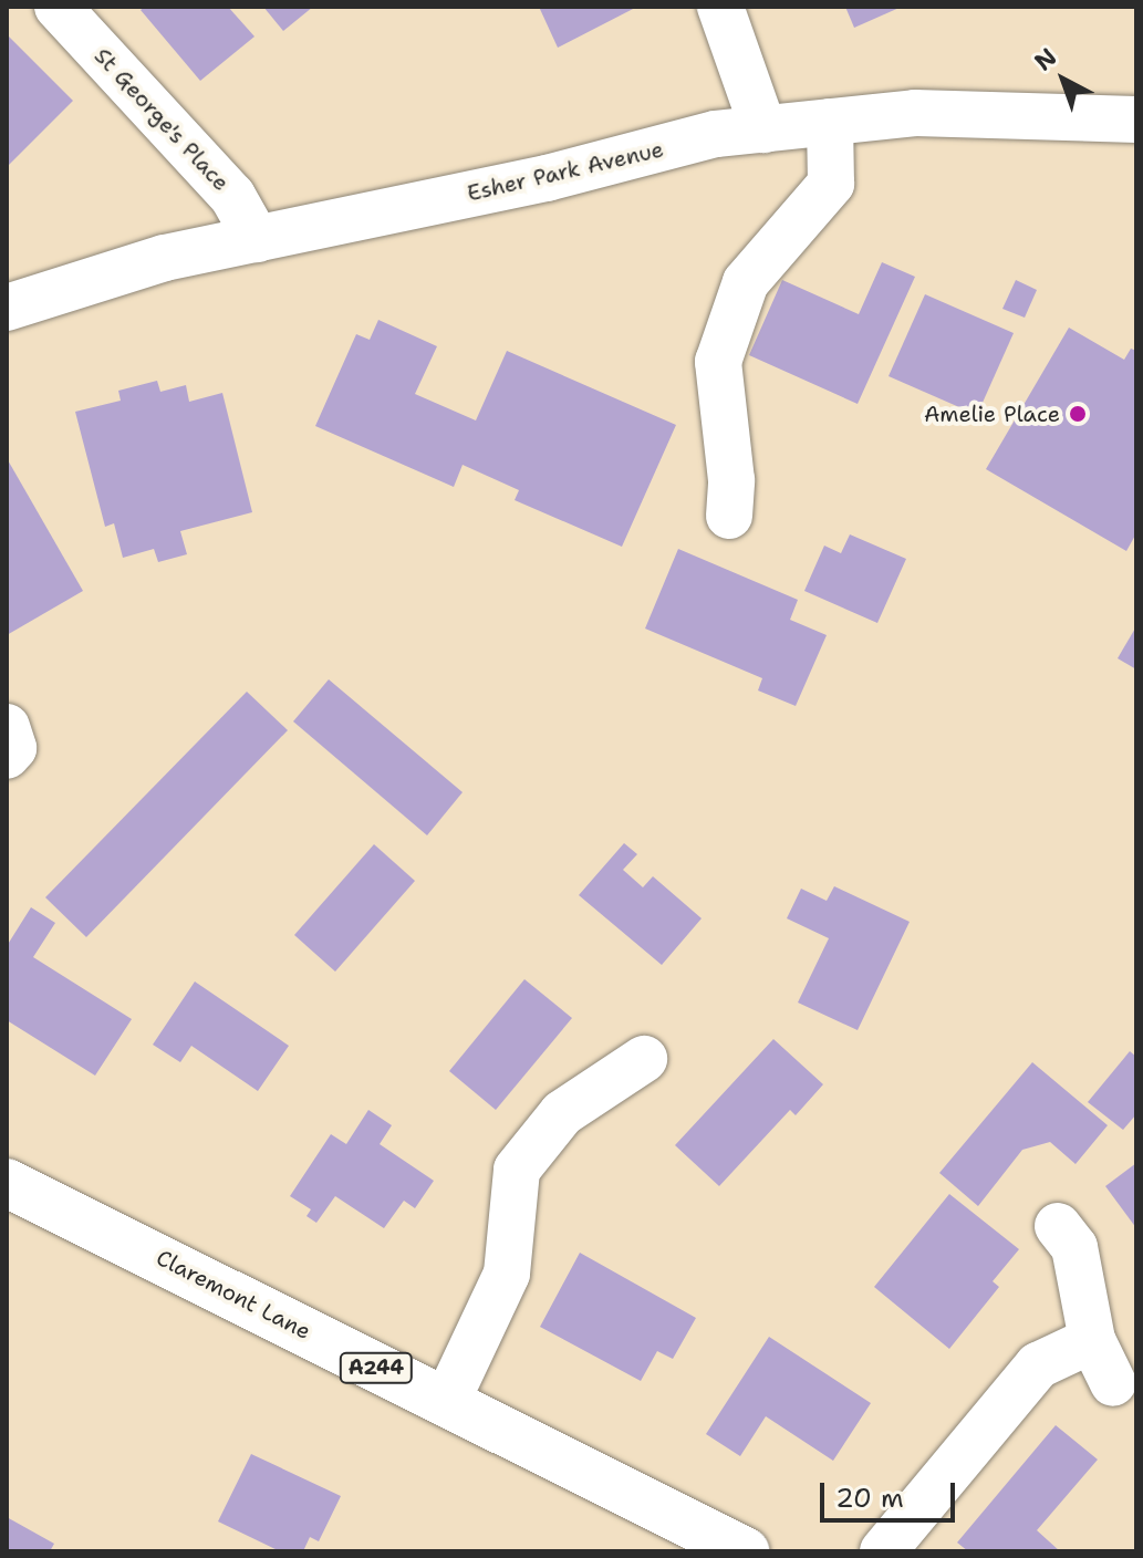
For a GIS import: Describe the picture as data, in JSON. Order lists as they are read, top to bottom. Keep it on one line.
{"streets":{"main road":["Claremont Lane","A244"],"street":["St George's Place","Esher Park Avenue"]},"crossings":[["St George's Place","Esher Park Avenue"]],"places":["Amelie Place"],"scale_bar":"20 m","north":"top left"}
